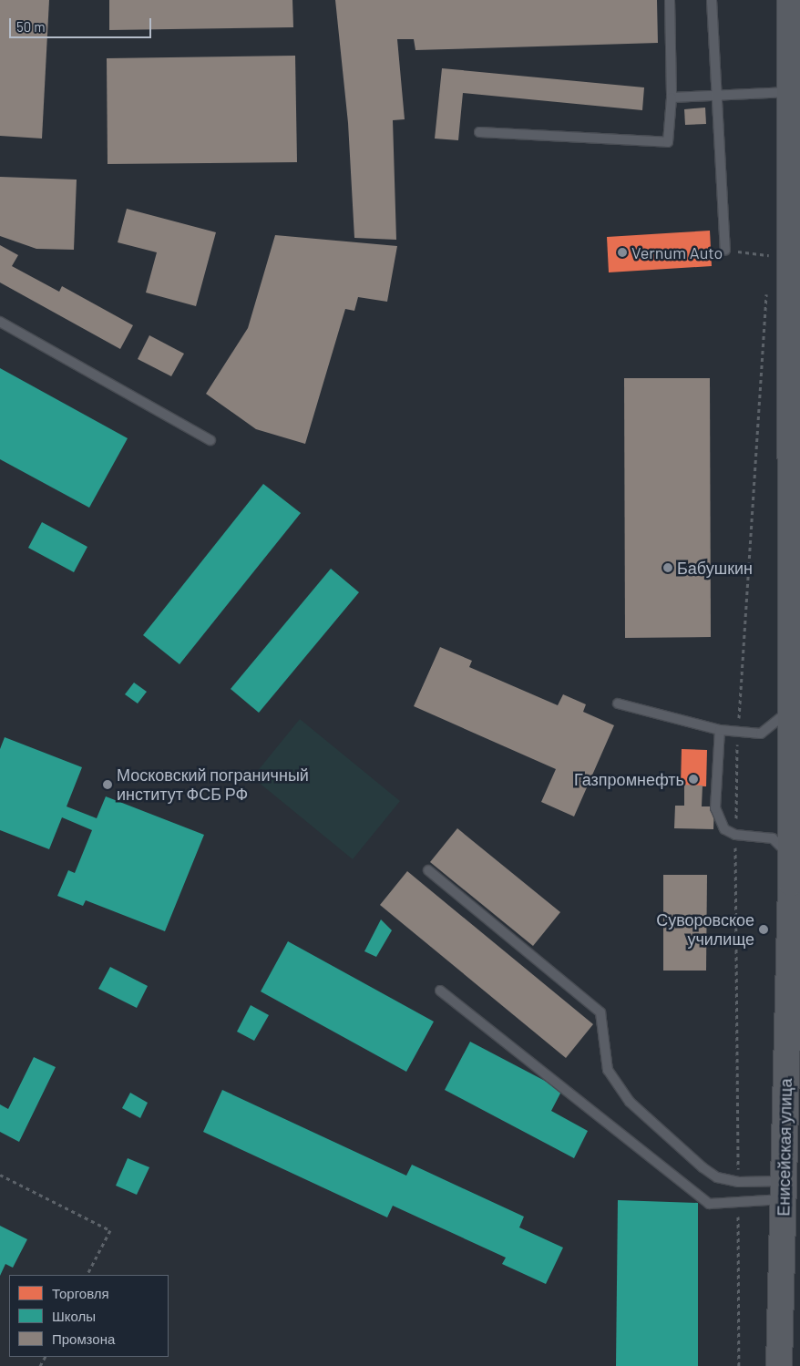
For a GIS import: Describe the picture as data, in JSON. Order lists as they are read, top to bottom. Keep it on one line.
{"streets":{"main road":["Енисейская улица"]},"places":["Vernum Auto","Бабушкин","Газпромнефть","Московский пограничный институт ФСБ РФ","Суворовское училище"],"legend":["Торговля","Школы","Промзона"],"scale_bar":"50 m"}
